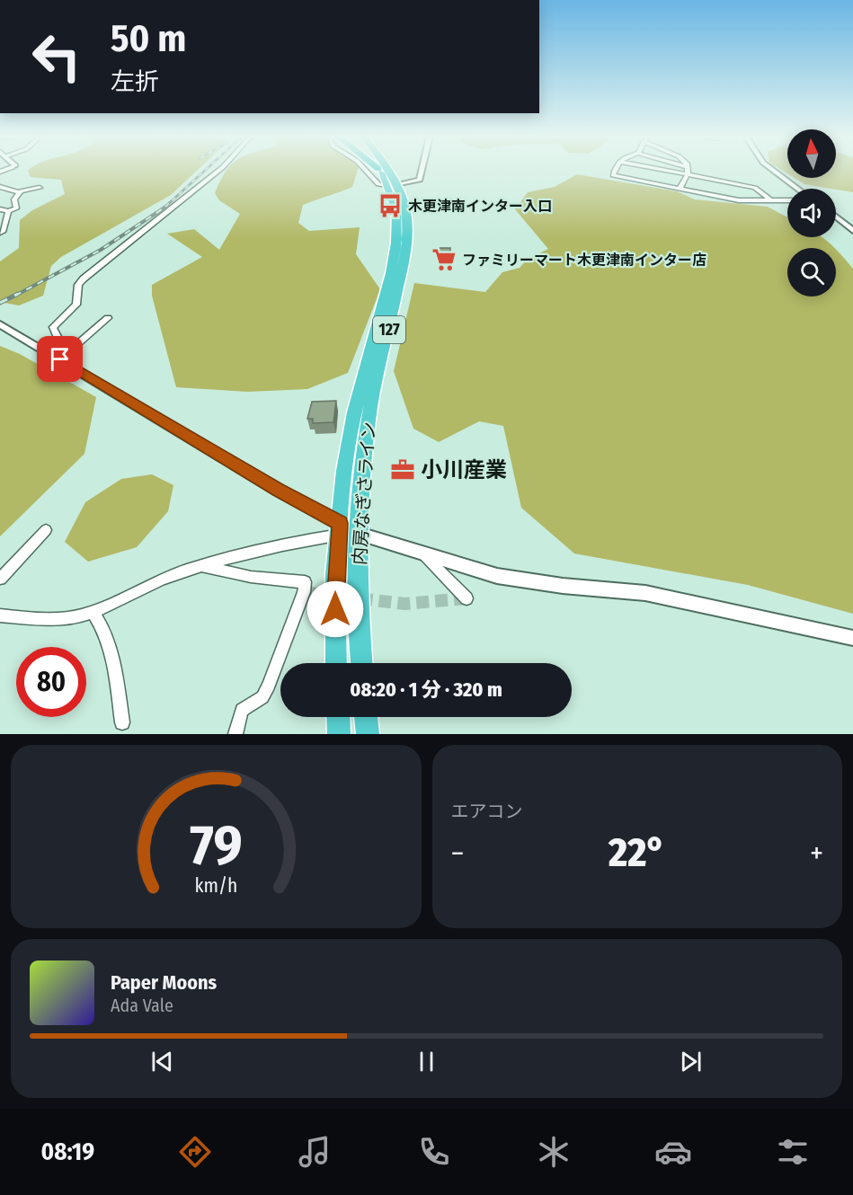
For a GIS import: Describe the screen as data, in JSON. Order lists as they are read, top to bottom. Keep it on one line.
{"streets":{"highway":["127","内房なぎさライン"]},"places":{"bus stop":["木更津南インター入口"],"supermarket":["ファミリーマート木更津南インター店"],"office":["小川産業"]},"north":"top","page":{"turn":["50 m","左折"],"limit":"80","trip":"08:20 · 1 分 · 320 m","tile":"エアコン","heat":["−","22°","+"],"song":["Paper Moons","Ada Vale"],"tabs":"08:19","gauge":["79","km/h"]}}
